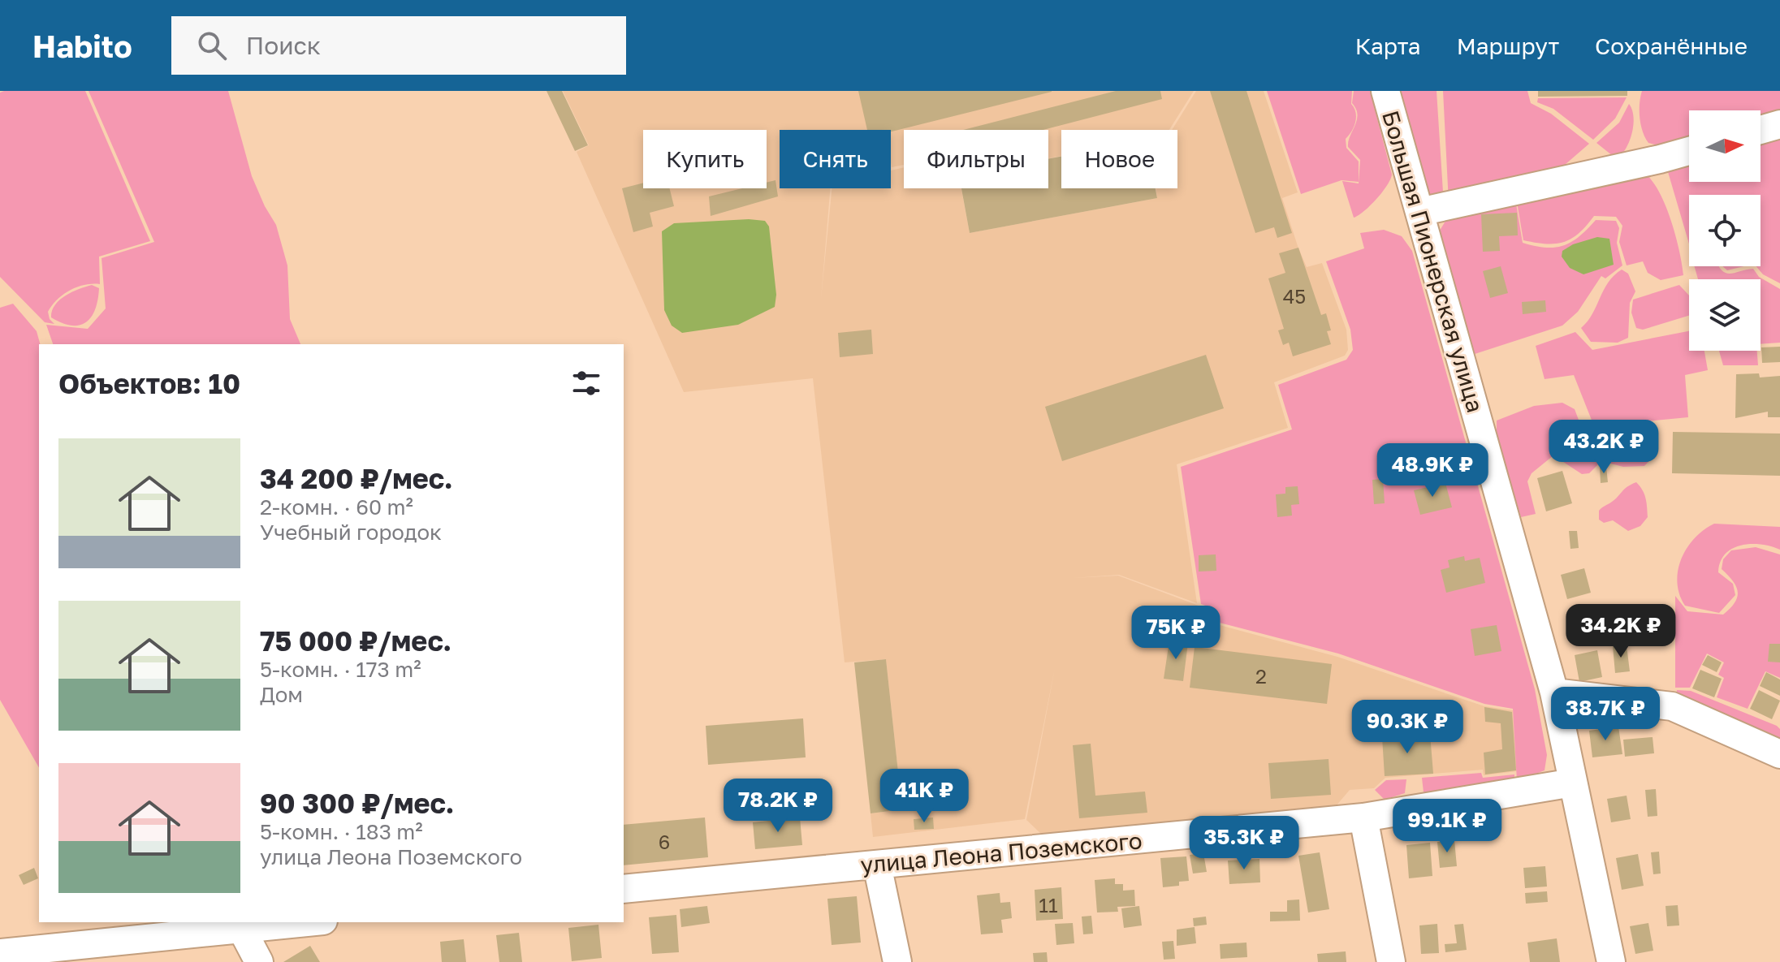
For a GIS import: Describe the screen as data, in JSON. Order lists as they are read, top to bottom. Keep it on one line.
{"streets":{"street":["Большая Пионерская улица","улица Леона Поземского"]},"crossings":[["Большая Пионерская улица","улица Леона Поземского"]],"house_numbers":["45","2","6","11"],"north":"right","page":{"header":"Habito","search":"Поиск","nav":["Карта","Маршрут","Сохранённые"],"chip":["Купить","Снять","Фильтры","Новое"],"heading":"Объектов: 10","price":["43.2K ₽","48.9K ₽","34.2K ₽","75K ₽","38.7K ₽","90.3K ₽","41K ₽","78.2K ₽","99.1K ₽","35.3K ₽"],"list":[{"name":"34 200 ₽/мес.","note":"2-комн. · 60 m² · Учебный городок"},{"name":"75 000 ₽/мес.","note":"5-комн. · 173 m² · Дом"},{"name":"90 300 ₽/мес.","note":"5-комн. · 183 m² · улица Леона Поземского"}]}}
